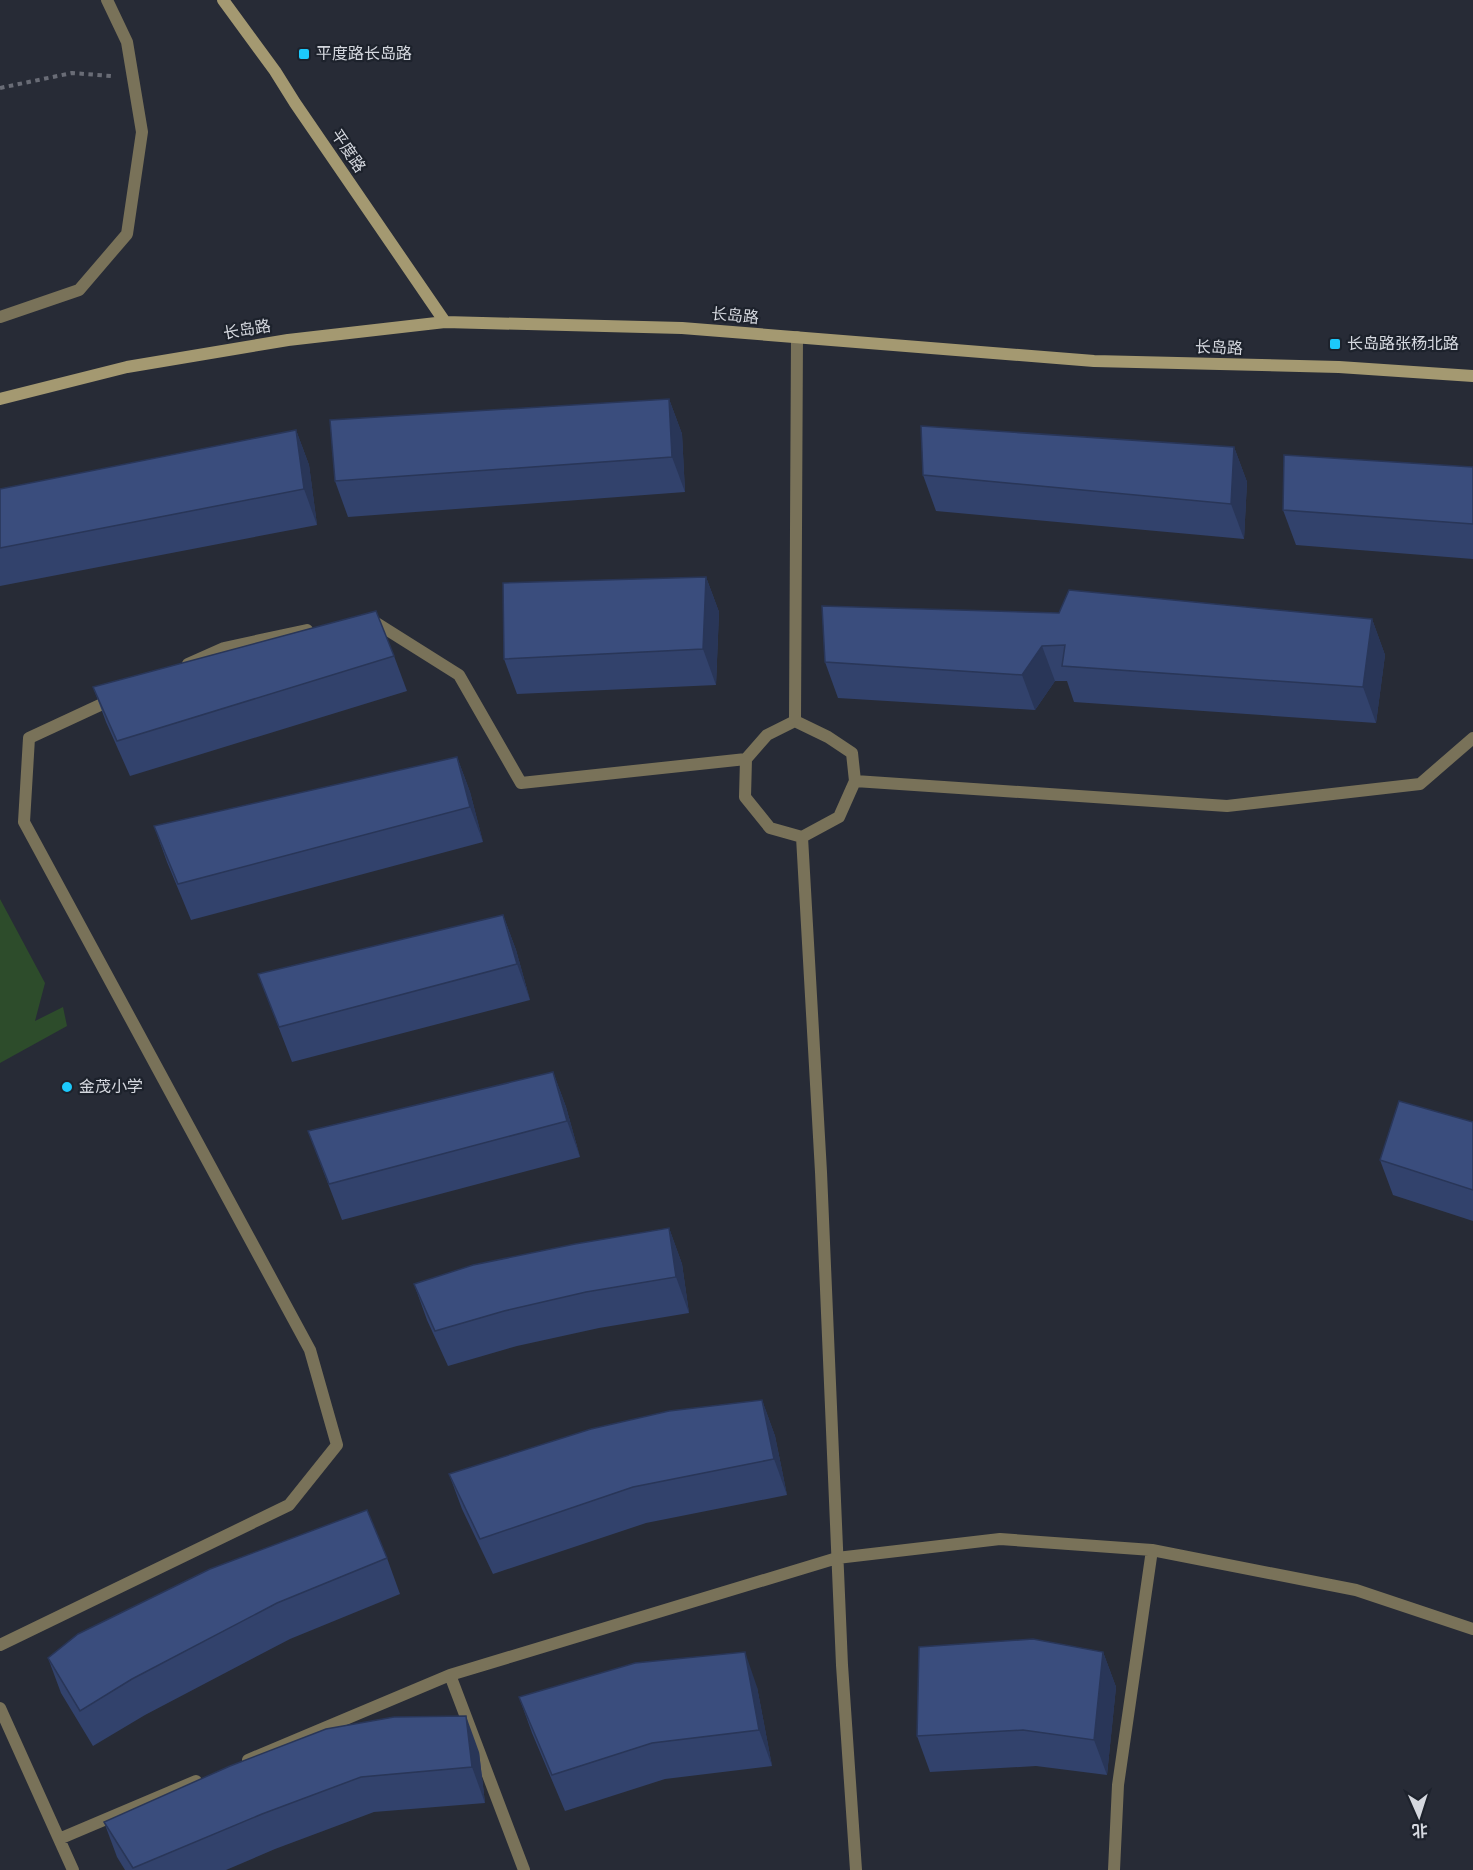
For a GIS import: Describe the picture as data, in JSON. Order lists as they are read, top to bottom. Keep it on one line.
{"streets":{"street":["平度路","长岛路"]},"crossings":[["平度路","长岛路"]],"places":{"transit":["平度路长岛路","长岛路张杨北路"],"other":["金茂小学"]},"north":"bottom"}
